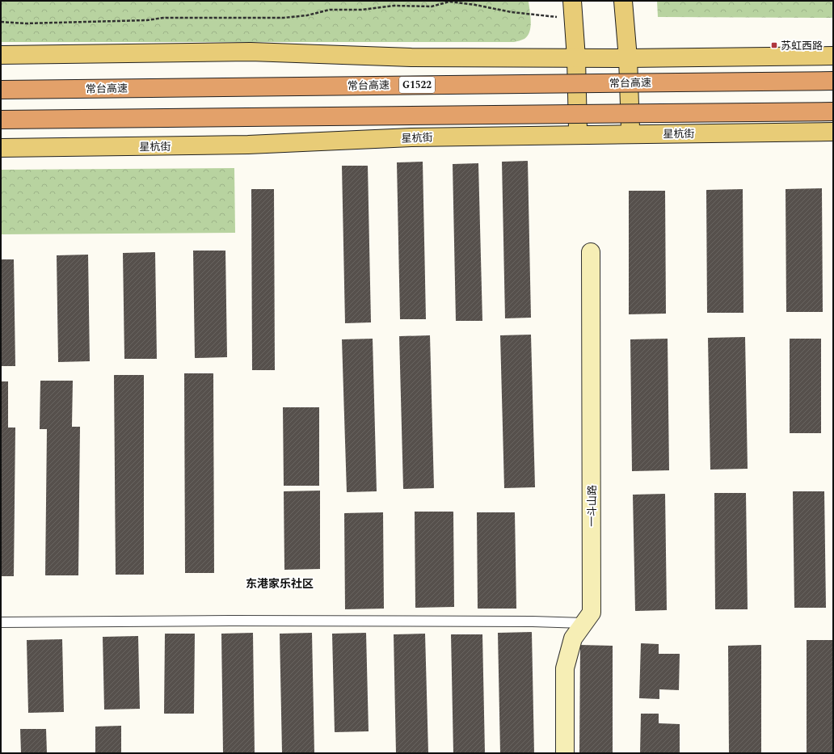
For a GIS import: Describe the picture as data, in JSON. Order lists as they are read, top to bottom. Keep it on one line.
{"streets":{"highway":["常台高速","G1522"],"main road":["星杭街"],"street":["一斗山路"]},"districts":["东港家乐社区"],"places":{"transit":["苏虹西路"]}}
